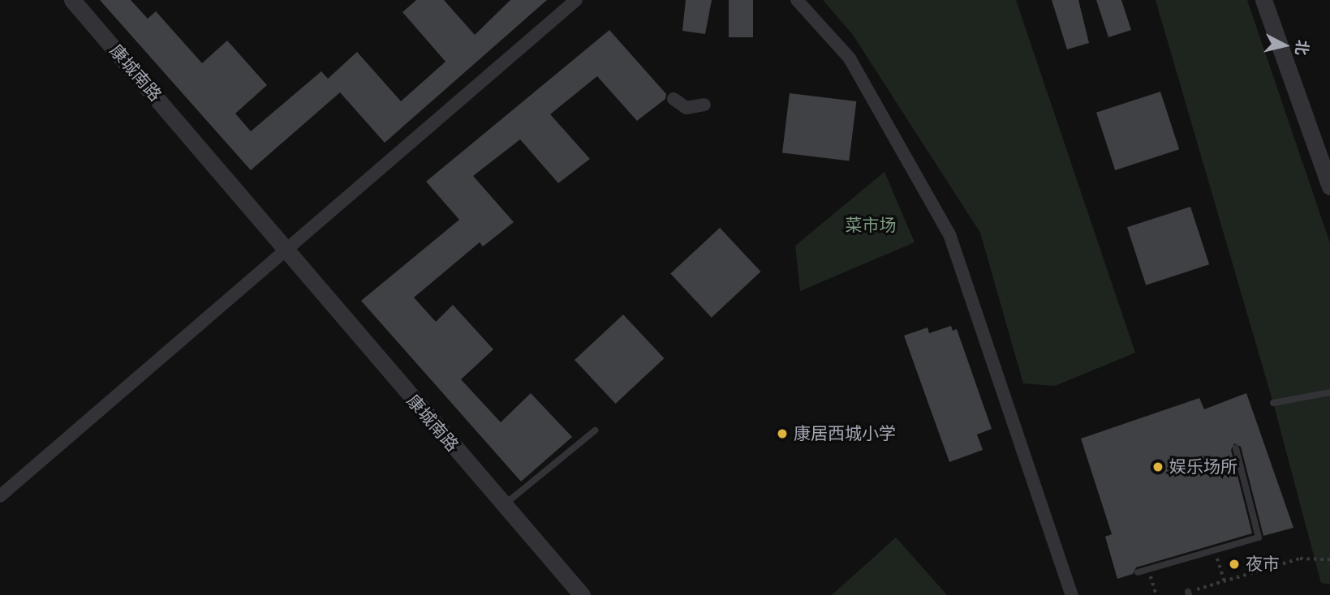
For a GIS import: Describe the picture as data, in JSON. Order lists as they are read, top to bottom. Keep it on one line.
{"streets":{"street":["康城南路"]},"parks":["菜市场"],"places":["康居西城小学","娱乐场所","夜市"],"north":"right"}
